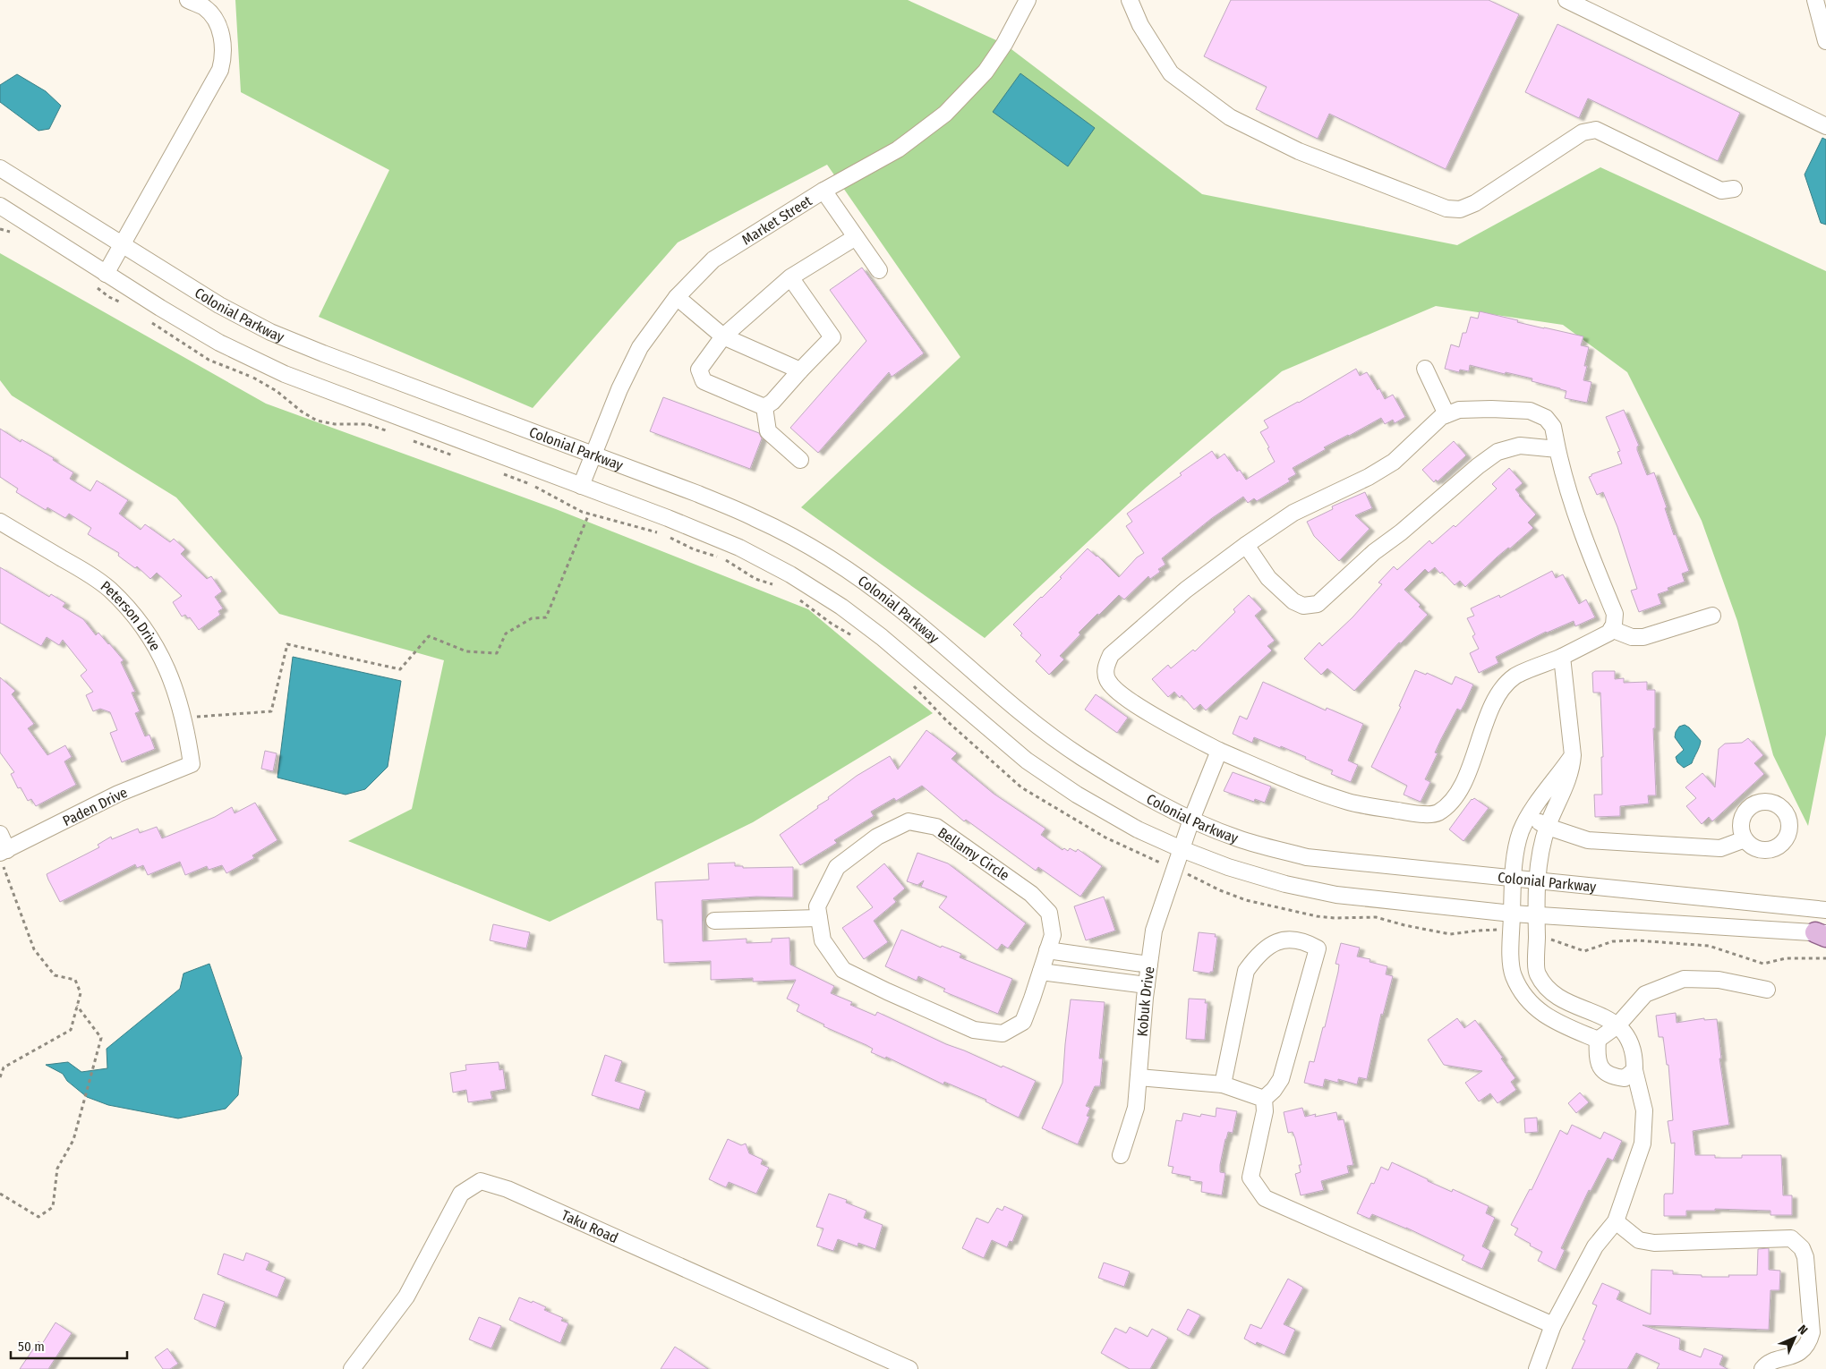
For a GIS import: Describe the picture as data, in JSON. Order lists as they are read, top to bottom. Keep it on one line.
{"streets":{"street":["Market Street","Colonial Parkway","Peterson Drive","Paden Drive","Bellamy Circle","Kobuk Drive","Taku Road"]},"crossings":[["Market Street","Colonial Parkway"],["Colonial Parkway","Kobuk Drive"],["Peterson Drive","Paden Drive"]],"scale_bar":"50 m","north":"top right"}
